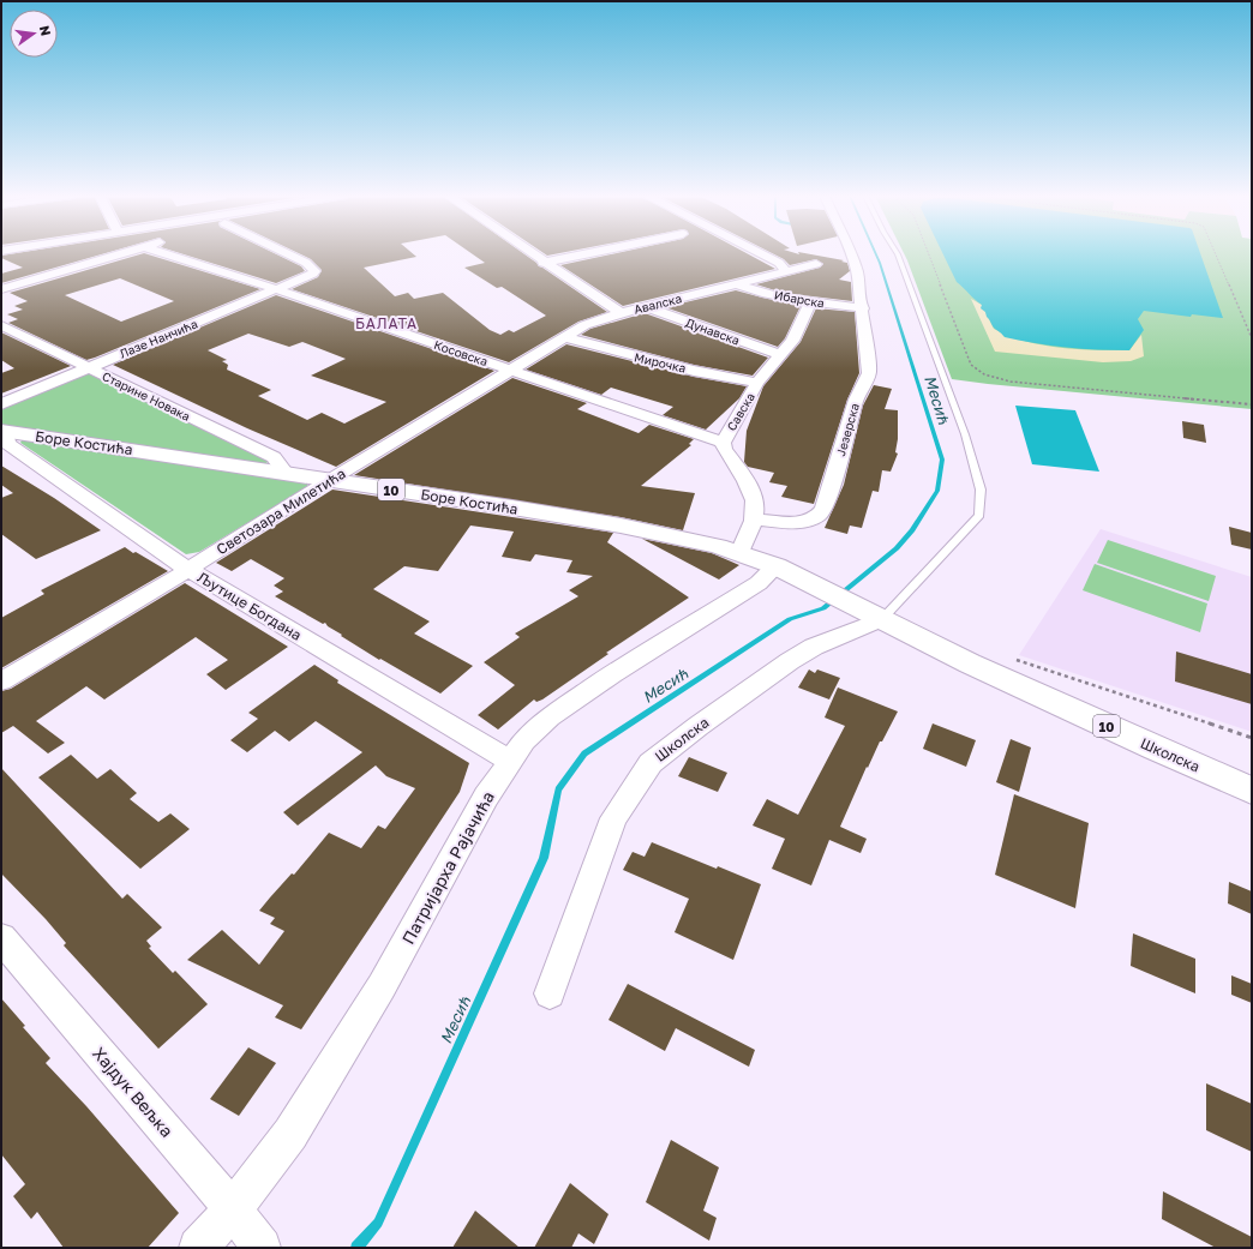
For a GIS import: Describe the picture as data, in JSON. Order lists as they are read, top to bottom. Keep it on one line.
{"streets":{"main road":["Боре Костића","10","Школска"],"street":["Ибарска","Авалска","Дунавска","Лазе Нанчића","Косовска","Мирочка","Старине Новака","Савска","Језерска","Светозара Милетића","Љутице Богдана","Патријарха Рајачића","Хајдук Вељка"]},"crossings":[["Ибарска","Авалска"],["Ибарска","Савска"],["Ибарска","Језерска"],["Авалска","Дунавска"],["Авалска","Косовска"],["Авалска","Мирочка"],["Авалска","Светозара Милетића"],["Дунавска","Савска"],["Лазе Нанчића","Косовска"],["Лазе Нанчића","Старине Новака"],["Косовска","Савска"],["Косовска","Светозара Милетића"],["Мирочка","Савска"],["Старине Новака","Боре Костића"],["Савска","Језерска"],["Савска","Боре Костића"],["Боре Костића","Светозара Милетића"],["Боре Костића","Љутице Богдана"],["Боре Костића","Школска"],["Боре Костића","Патријарха Рајачића"],["Светозара Милетића","Љутице Богдана"],["Љутице Богдана","Патријарха Рајачића"],["Патријарха Рајачића","Хајдук Вељка"]],"districts":["БАЛАТА"],"water":["Месић"],"north":"right"}
